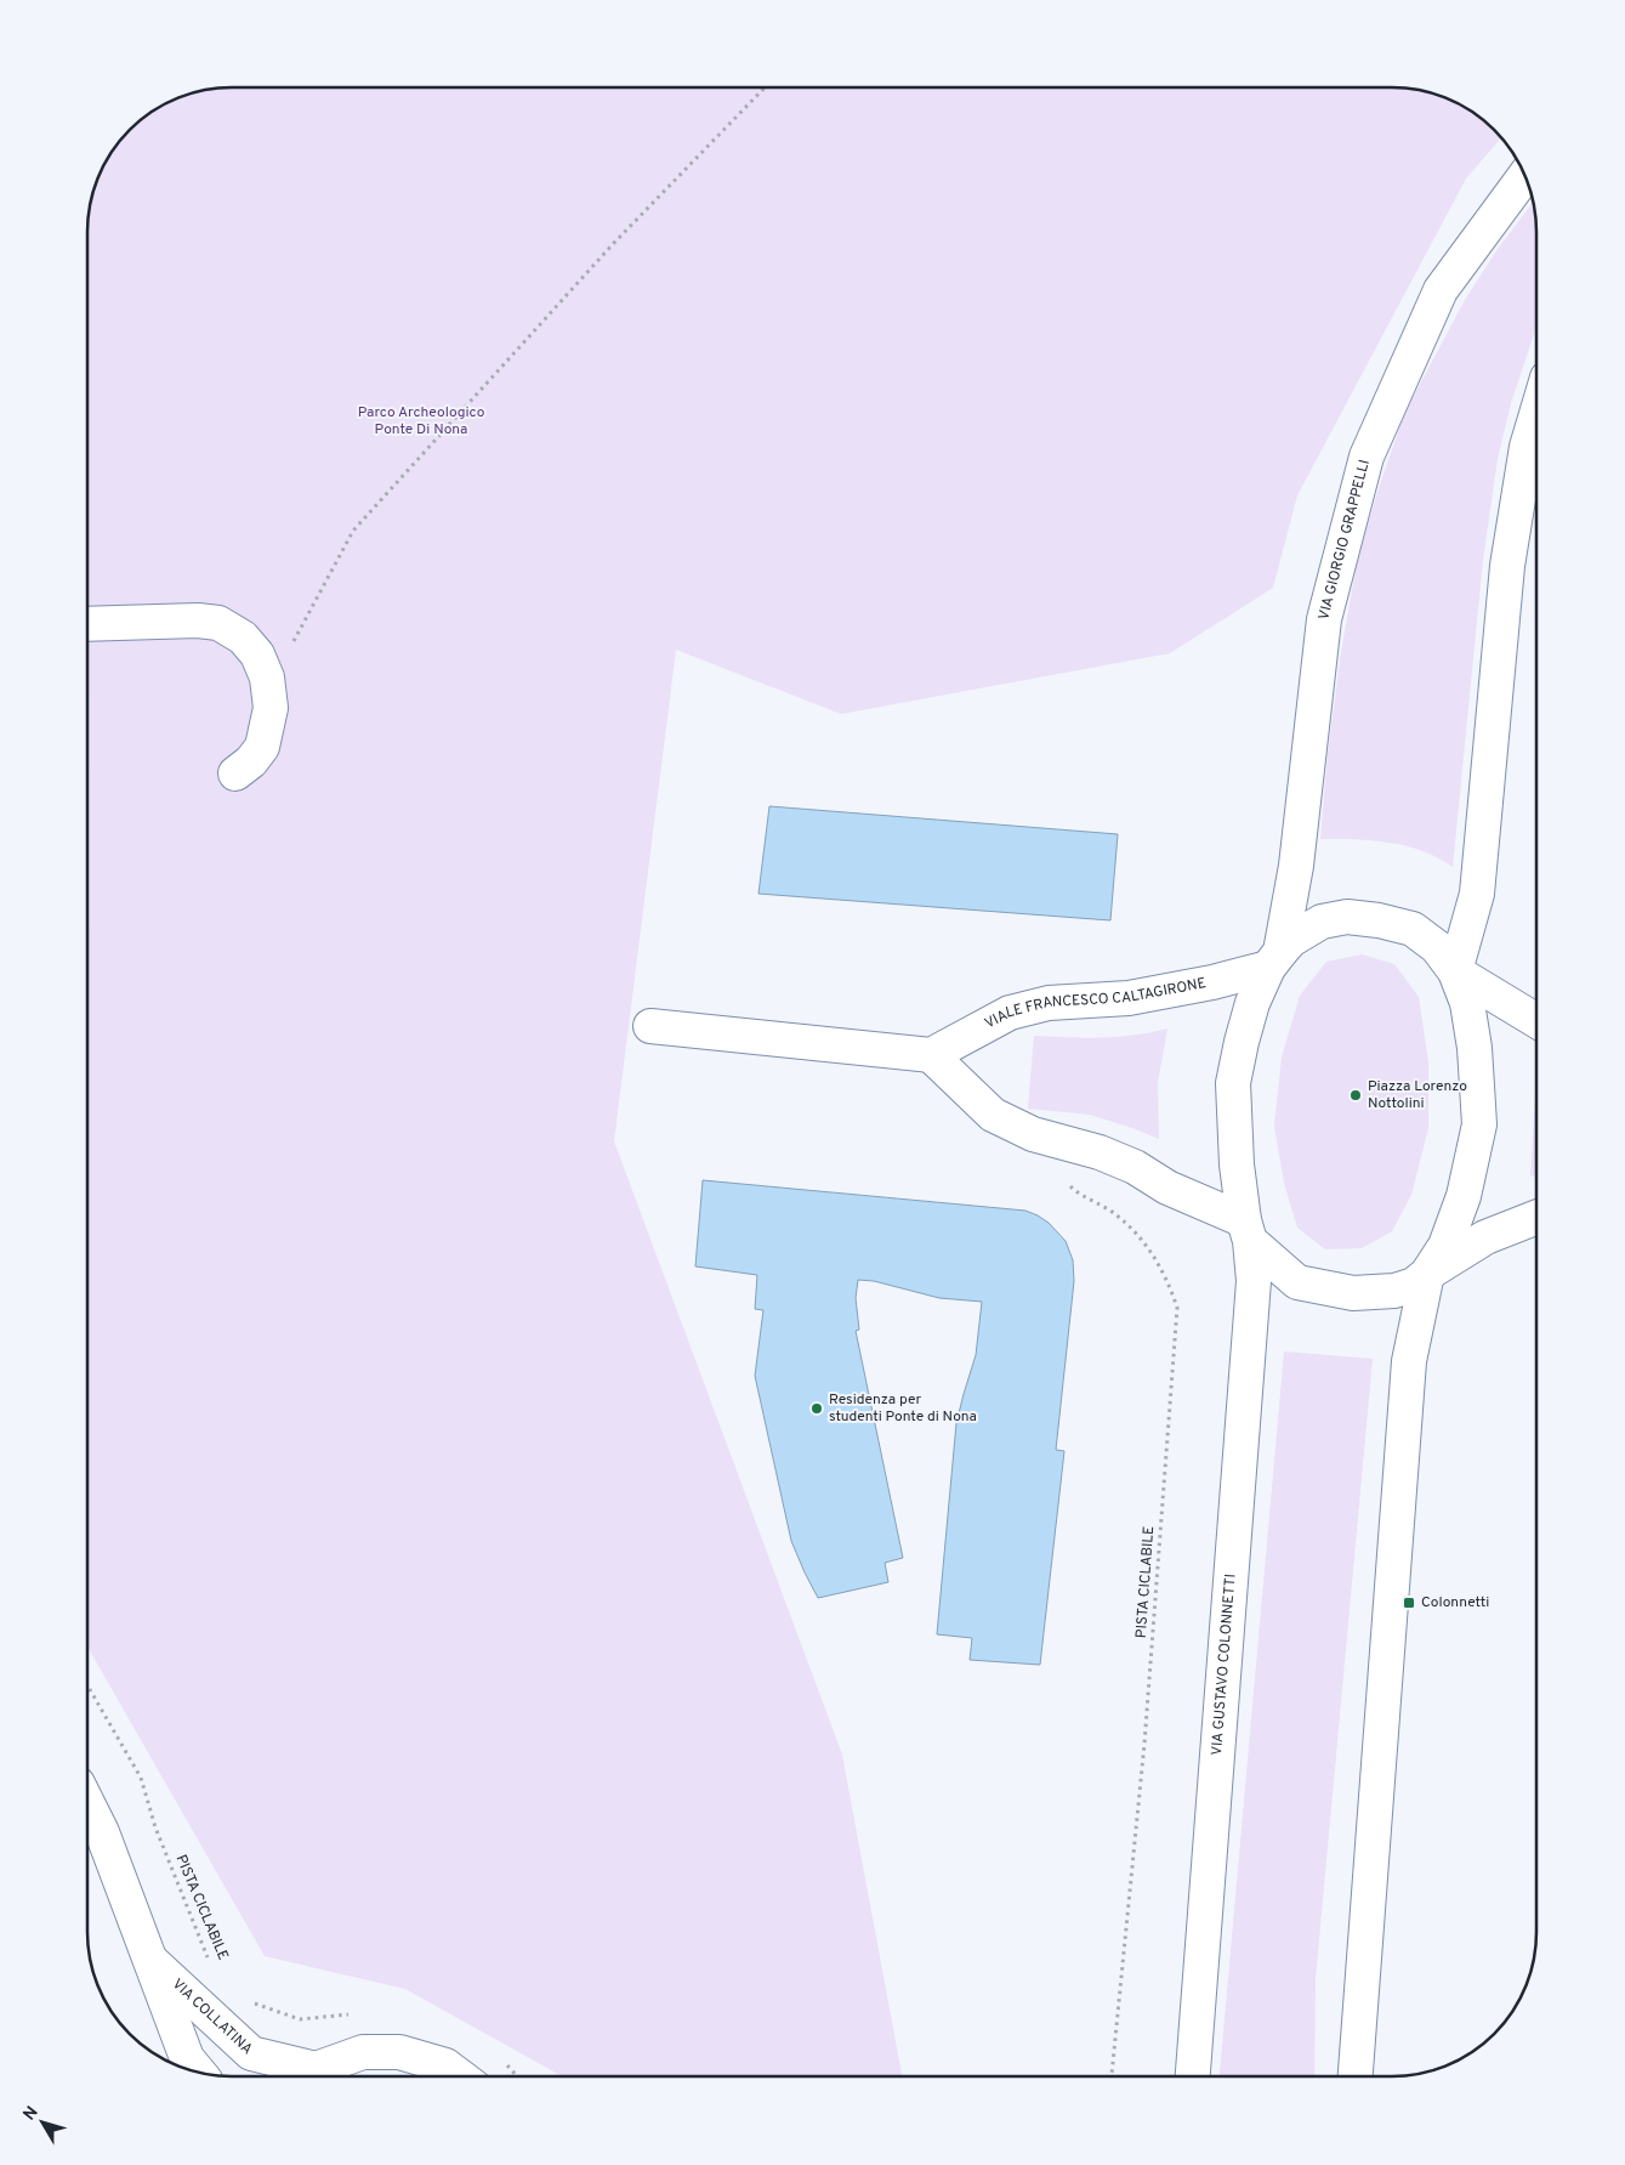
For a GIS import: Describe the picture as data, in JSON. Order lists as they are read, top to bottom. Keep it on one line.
{"streets":{"street":["VIA GIORGIO GRAPPELLI","VIALE FRANCESCO CALTAGIRONE","VIA GUSTAVO COLONNETTI","VIA COLLATINA"],"path":["PISTA CICLABILE"]},"crossings":[["VIA GIORGIO GRAPPELLI","VIALE FRANCESCO CALTAGIRONE"]],"parks":["Parco Archeologico Ponte Di Nona"],"places":{"other":["Piazza Lorenzo Nottolini","Residenza per studenti Ponte di Nona"],"transit":["Colonnetti"]},"north":"top left"}
